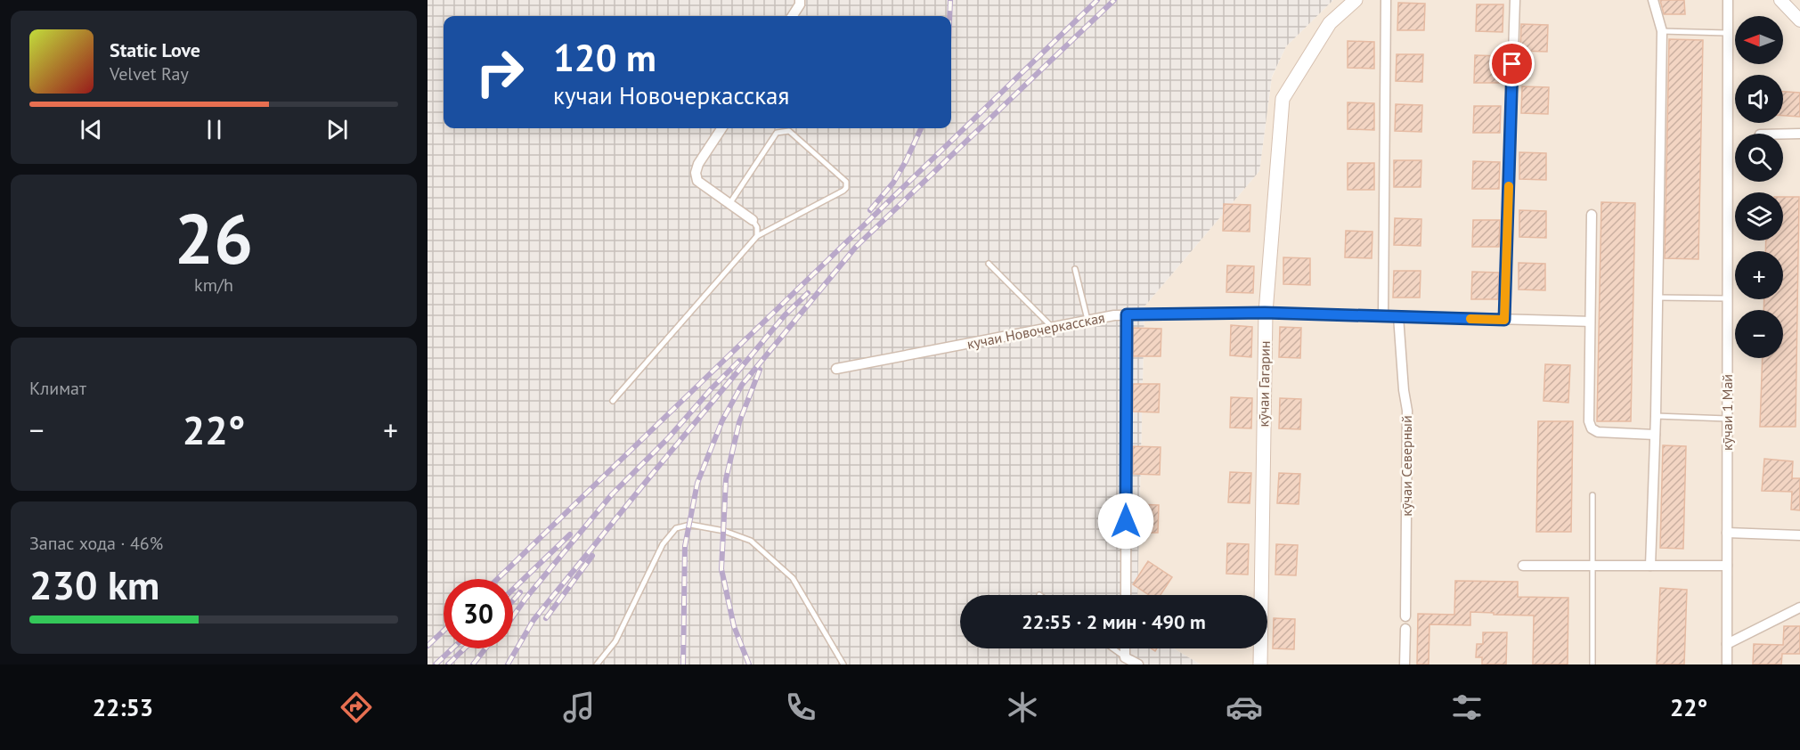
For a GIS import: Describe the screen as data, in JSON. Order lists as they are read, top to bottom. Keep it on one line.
{"streets":{"main road":["кӯчаи Гагарин"],"street":["кучаи Новочеркасская","кӯчаи 1 Май","кӯчаи Северный"]},"crossings":[["кучаи Новочеркасская","кӯчаи Гагарин"],["кучаи Новочеркасская","кӯчаи Северный"]],"north":"left","page":{"map_buttons":["+","−"],"turn":["120 m","кучаи Новочеркасская"],"song":["Static Love","Velvet Ray"],"tile":[["26","km/h"],"Климат",["Запас хода · 46%","230 km"]],"heat":["−","22°","+"],"limit":"30","trip":"22:55 · 2 мин · 490 m","tabs":["22:53","22°"]}}
